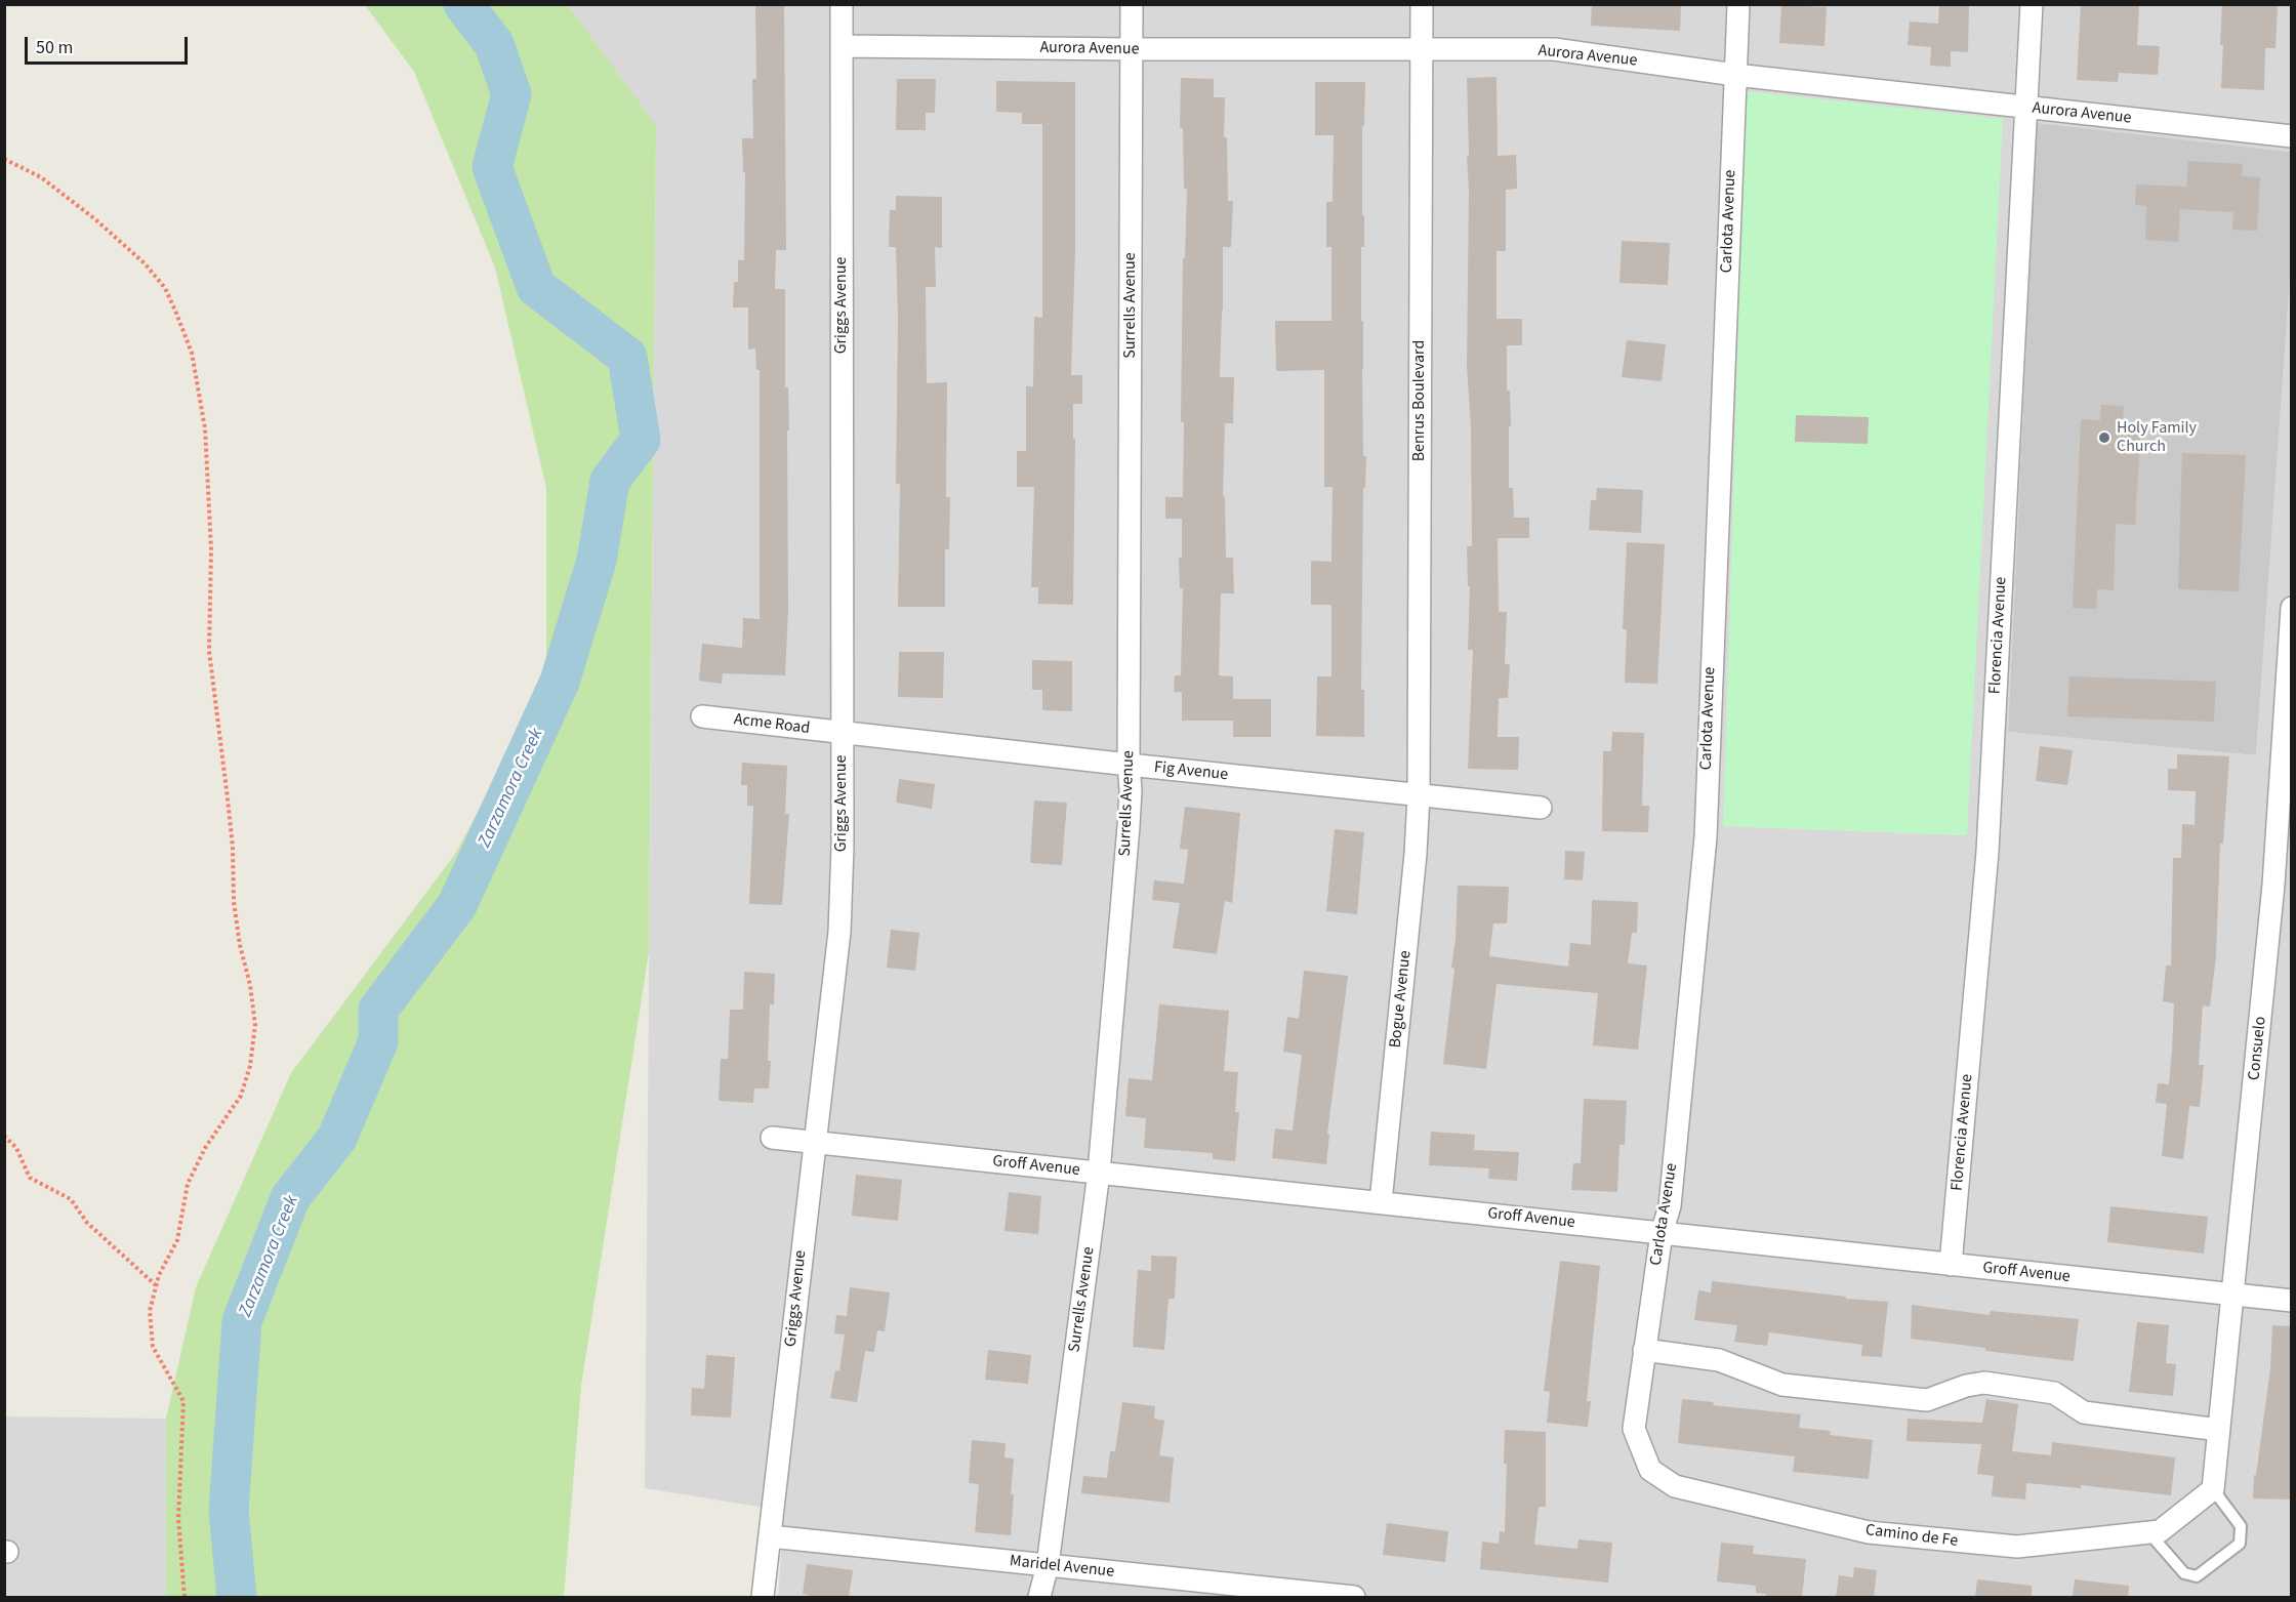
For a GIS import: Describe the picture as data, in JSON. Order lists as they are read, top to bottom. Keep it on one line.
{"streets":{"street":["Aurora Avenue","Carlota Avenue","Griggs Avenue","Surrells Avenue","Benrus Boulevard","Florencia Avenue","Acme Road","Fig Avenue","Bogue Avenue","Consuelo","Groff Avenue","Camino de Fe","Maridel Avenue"]},"crossings":[["Aurora Avenue","Carlota Avenue"],["Aurora Avenue","Griggs Avenue"],["Aurora Avenue","Surrells Avenue"],["Aurora Avenue","Benrus Boulevard"],["Aurora Avenue","Florencia Avenue"],["Carlota Avenue","Groff Avenue"],["Carlota Avenue","Camino de Fe"],["Griggs Avenue","Acme Road"],["Griggs Avenue","Fig Avenue"],["Griggs Avenue","Groff Avenue"],["Griggs Avenue","Maridel Avenue"],["Surrells Avenue","Fig Avenue"],["Surrells Avenue","Groff Avenue"],["Surrells Avenue","Maridel Avenue"],["Benrus Boulevard","Fig Avenue"],["Benrus Boulevard","Bogue Avenue"],["Florencia Avenue","Groff Avenue"],["Acme Road","Fig Avenue"],["Fig Avenue","Bogue Avenue"],["Bogue Avenue","Groff Avenue"],["Consuelo","Groff Avenue"],["Consuelo","Camino de Fe"]],"water":["Zarzamora Creek"],"places":["Holy Family Church"],"scale_bar":"50 m"}
